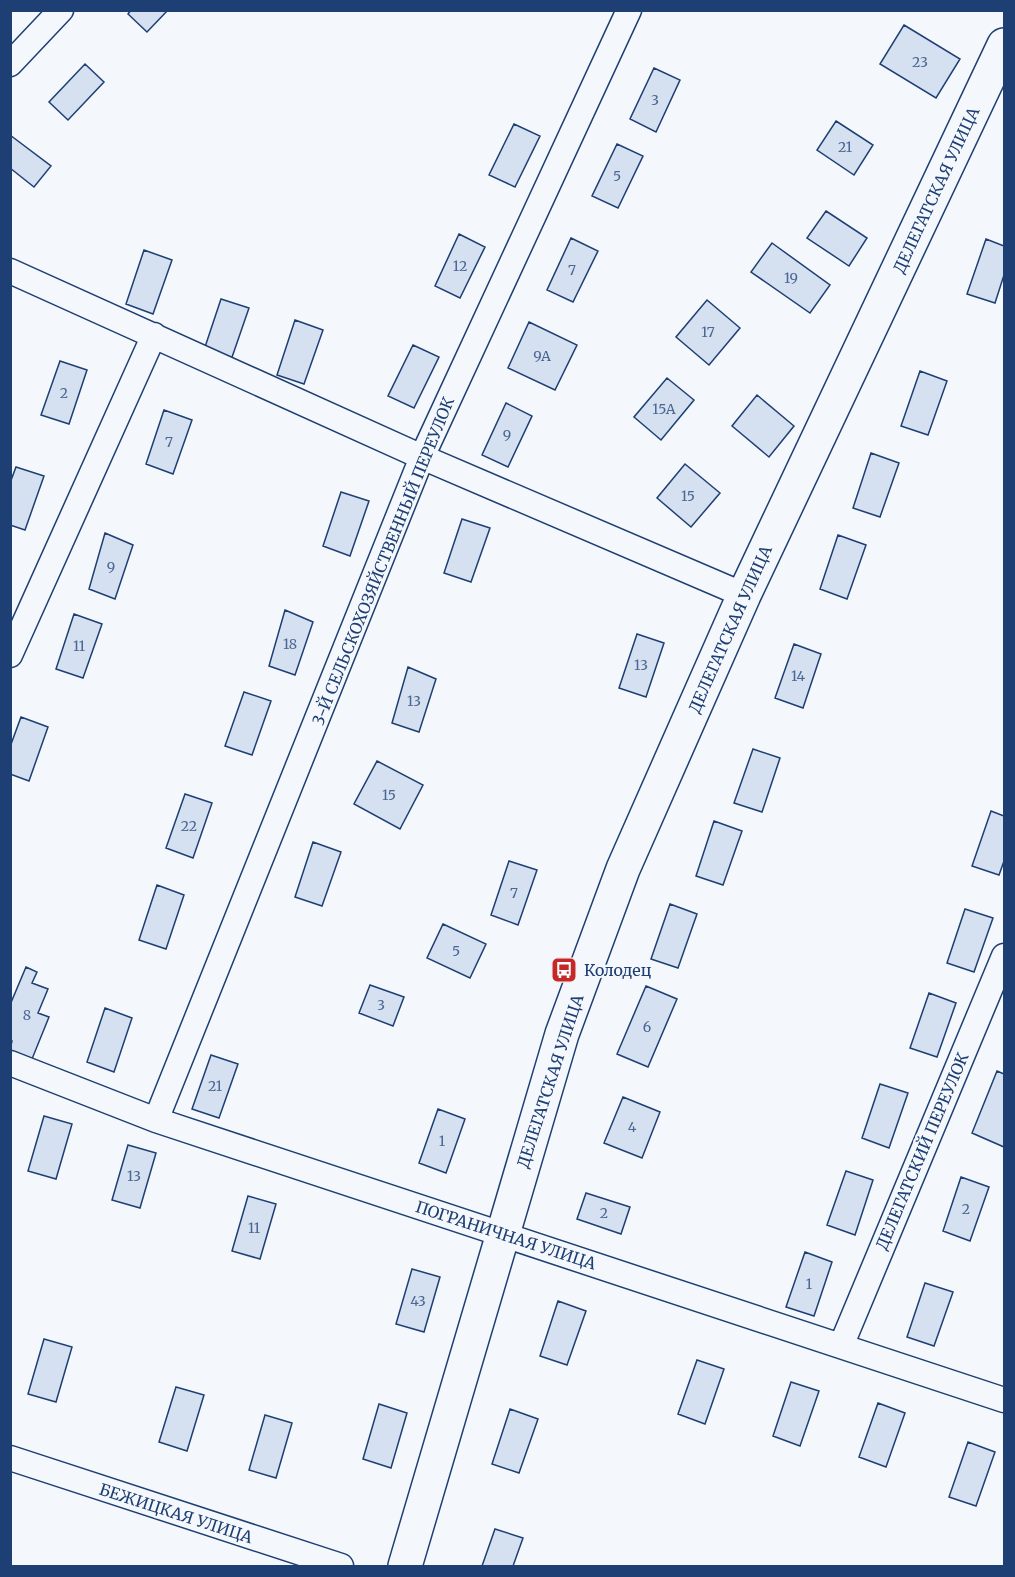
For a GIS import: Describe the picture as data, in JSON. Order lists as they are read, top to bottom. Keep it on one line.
{"streets":{"street":["ДЕЛЕГАТСКАЯ УЛИЦА","3-Й СЕЛЬСКОХОЗЯЙСТВЕННЫЙ ПЕРЕУЛОК","ДЕЛЕГАТСКИЙ ПЕРЕУЛОК","ПОГРАНИЧНАЯ УЛИЦА","БЕЖИЦКАЯ УЛИЦА"]},"crossings":[["ДЕЛЕГАТСКАЯ УЛИЦА","ПОГРАНИЧНАЯ УЛИЦА"],["3-Й СЕЛЬСКОХОЗЯЙСТВЕННЫЙ ПЕРЕУЛОК","ПОГРАНИЧНАЯ УЛИЦА"],["ДЕЛЕГАТСКИЙ ПЕРЕУЛОК","ПОГРАНИЧНАЯ УЛИЦА"]],"places":{"bus stop":["Колодец"]},"house_numbers":["23","3","21","5","12","7","19","17","9А","2","15А","9","7","15","9","18","11","13","14","13","15","22","7","5","3","8","6","21","4","1","13","2","2","11","1","43"]}
